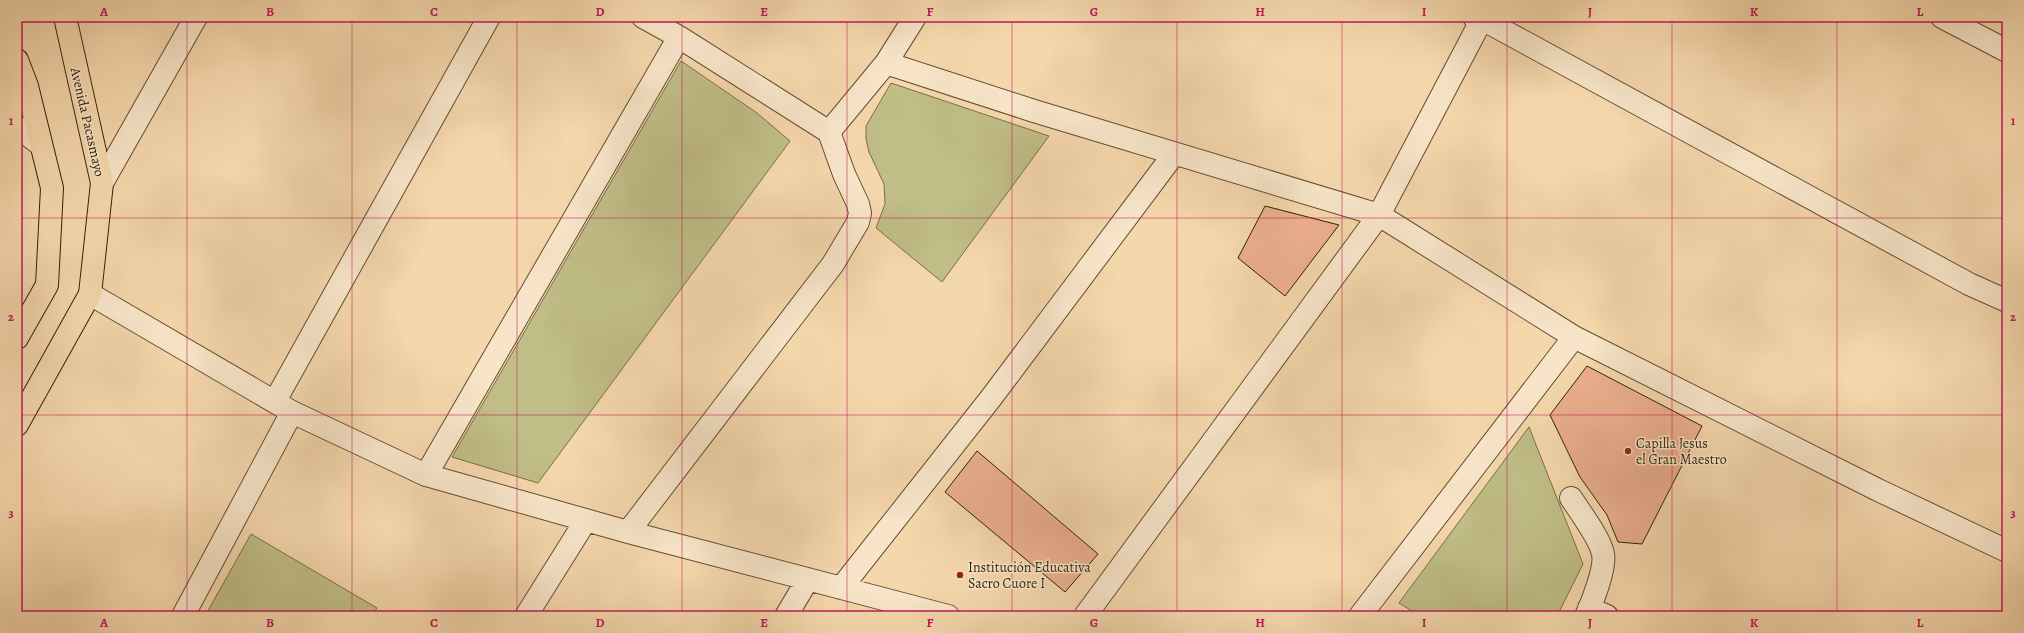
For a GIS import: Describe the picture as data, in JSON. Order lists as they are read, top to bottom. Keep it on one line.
{"streets":{"main road":["Avenida Pacasmayo"]},"places":["Capilla Jesus el Gran Maestro","Institución Educativa Sacro Cuore I"],"grid":{"columns":["A","B","C","D","E","F","G","H","I","J","K","L"],"rows":["1","2","3"]}}
